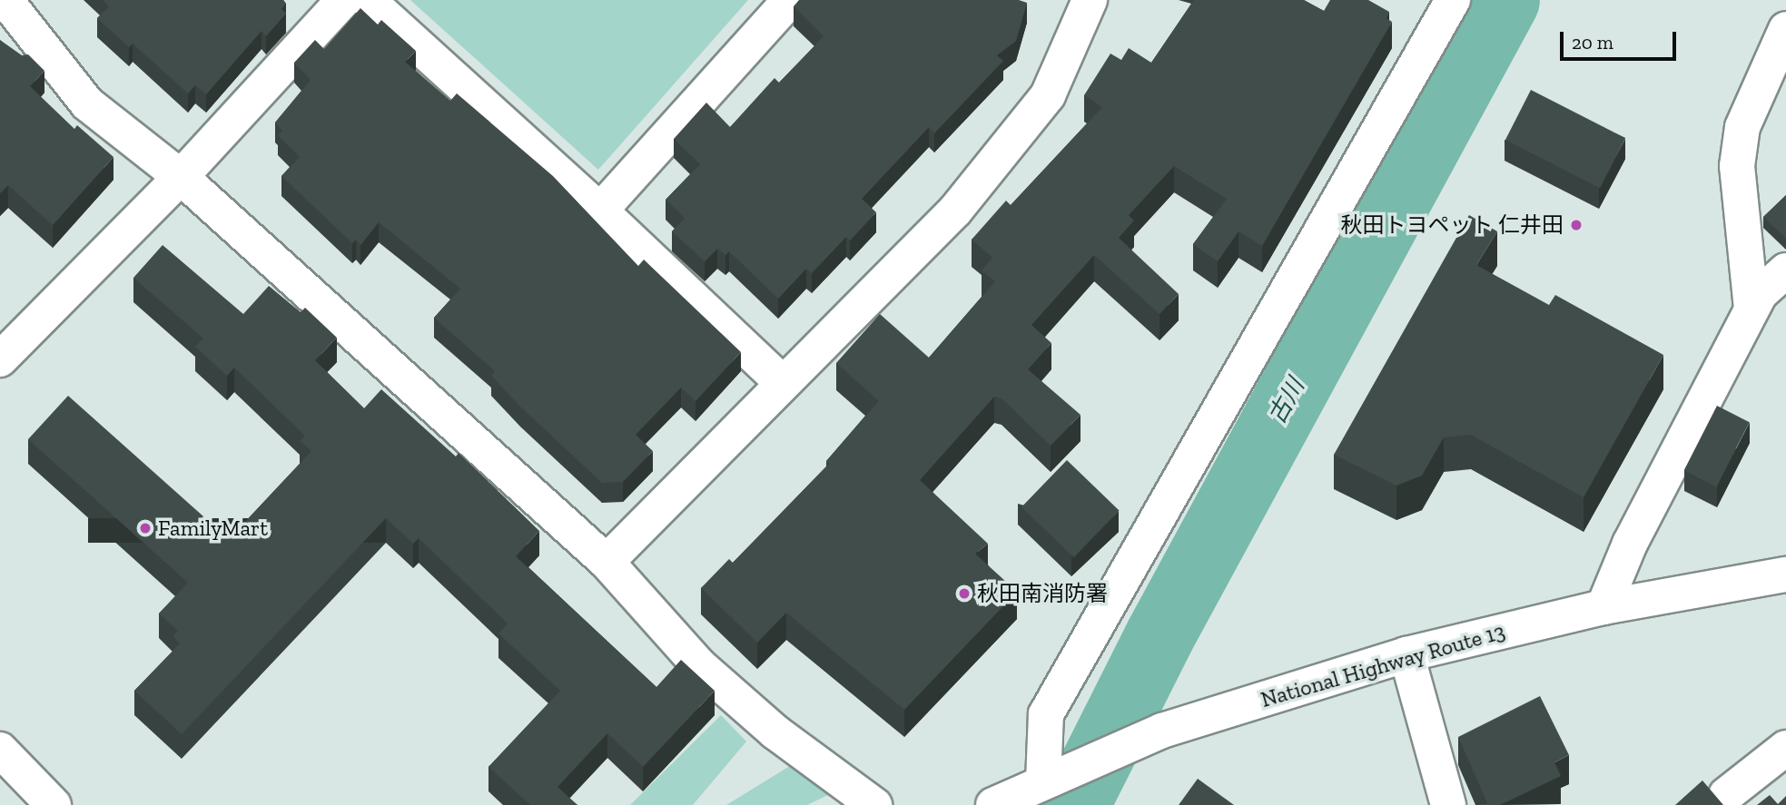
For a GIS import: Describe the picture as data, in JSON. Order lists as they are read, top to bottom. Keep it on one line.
{"streets":{"main road":["National Highway Route 13"]},"water":["古川"],"places":["秋田トヨペット 仁井田","FamilyMart","秋田南消防署"],"scale_bar":"20 m"}
